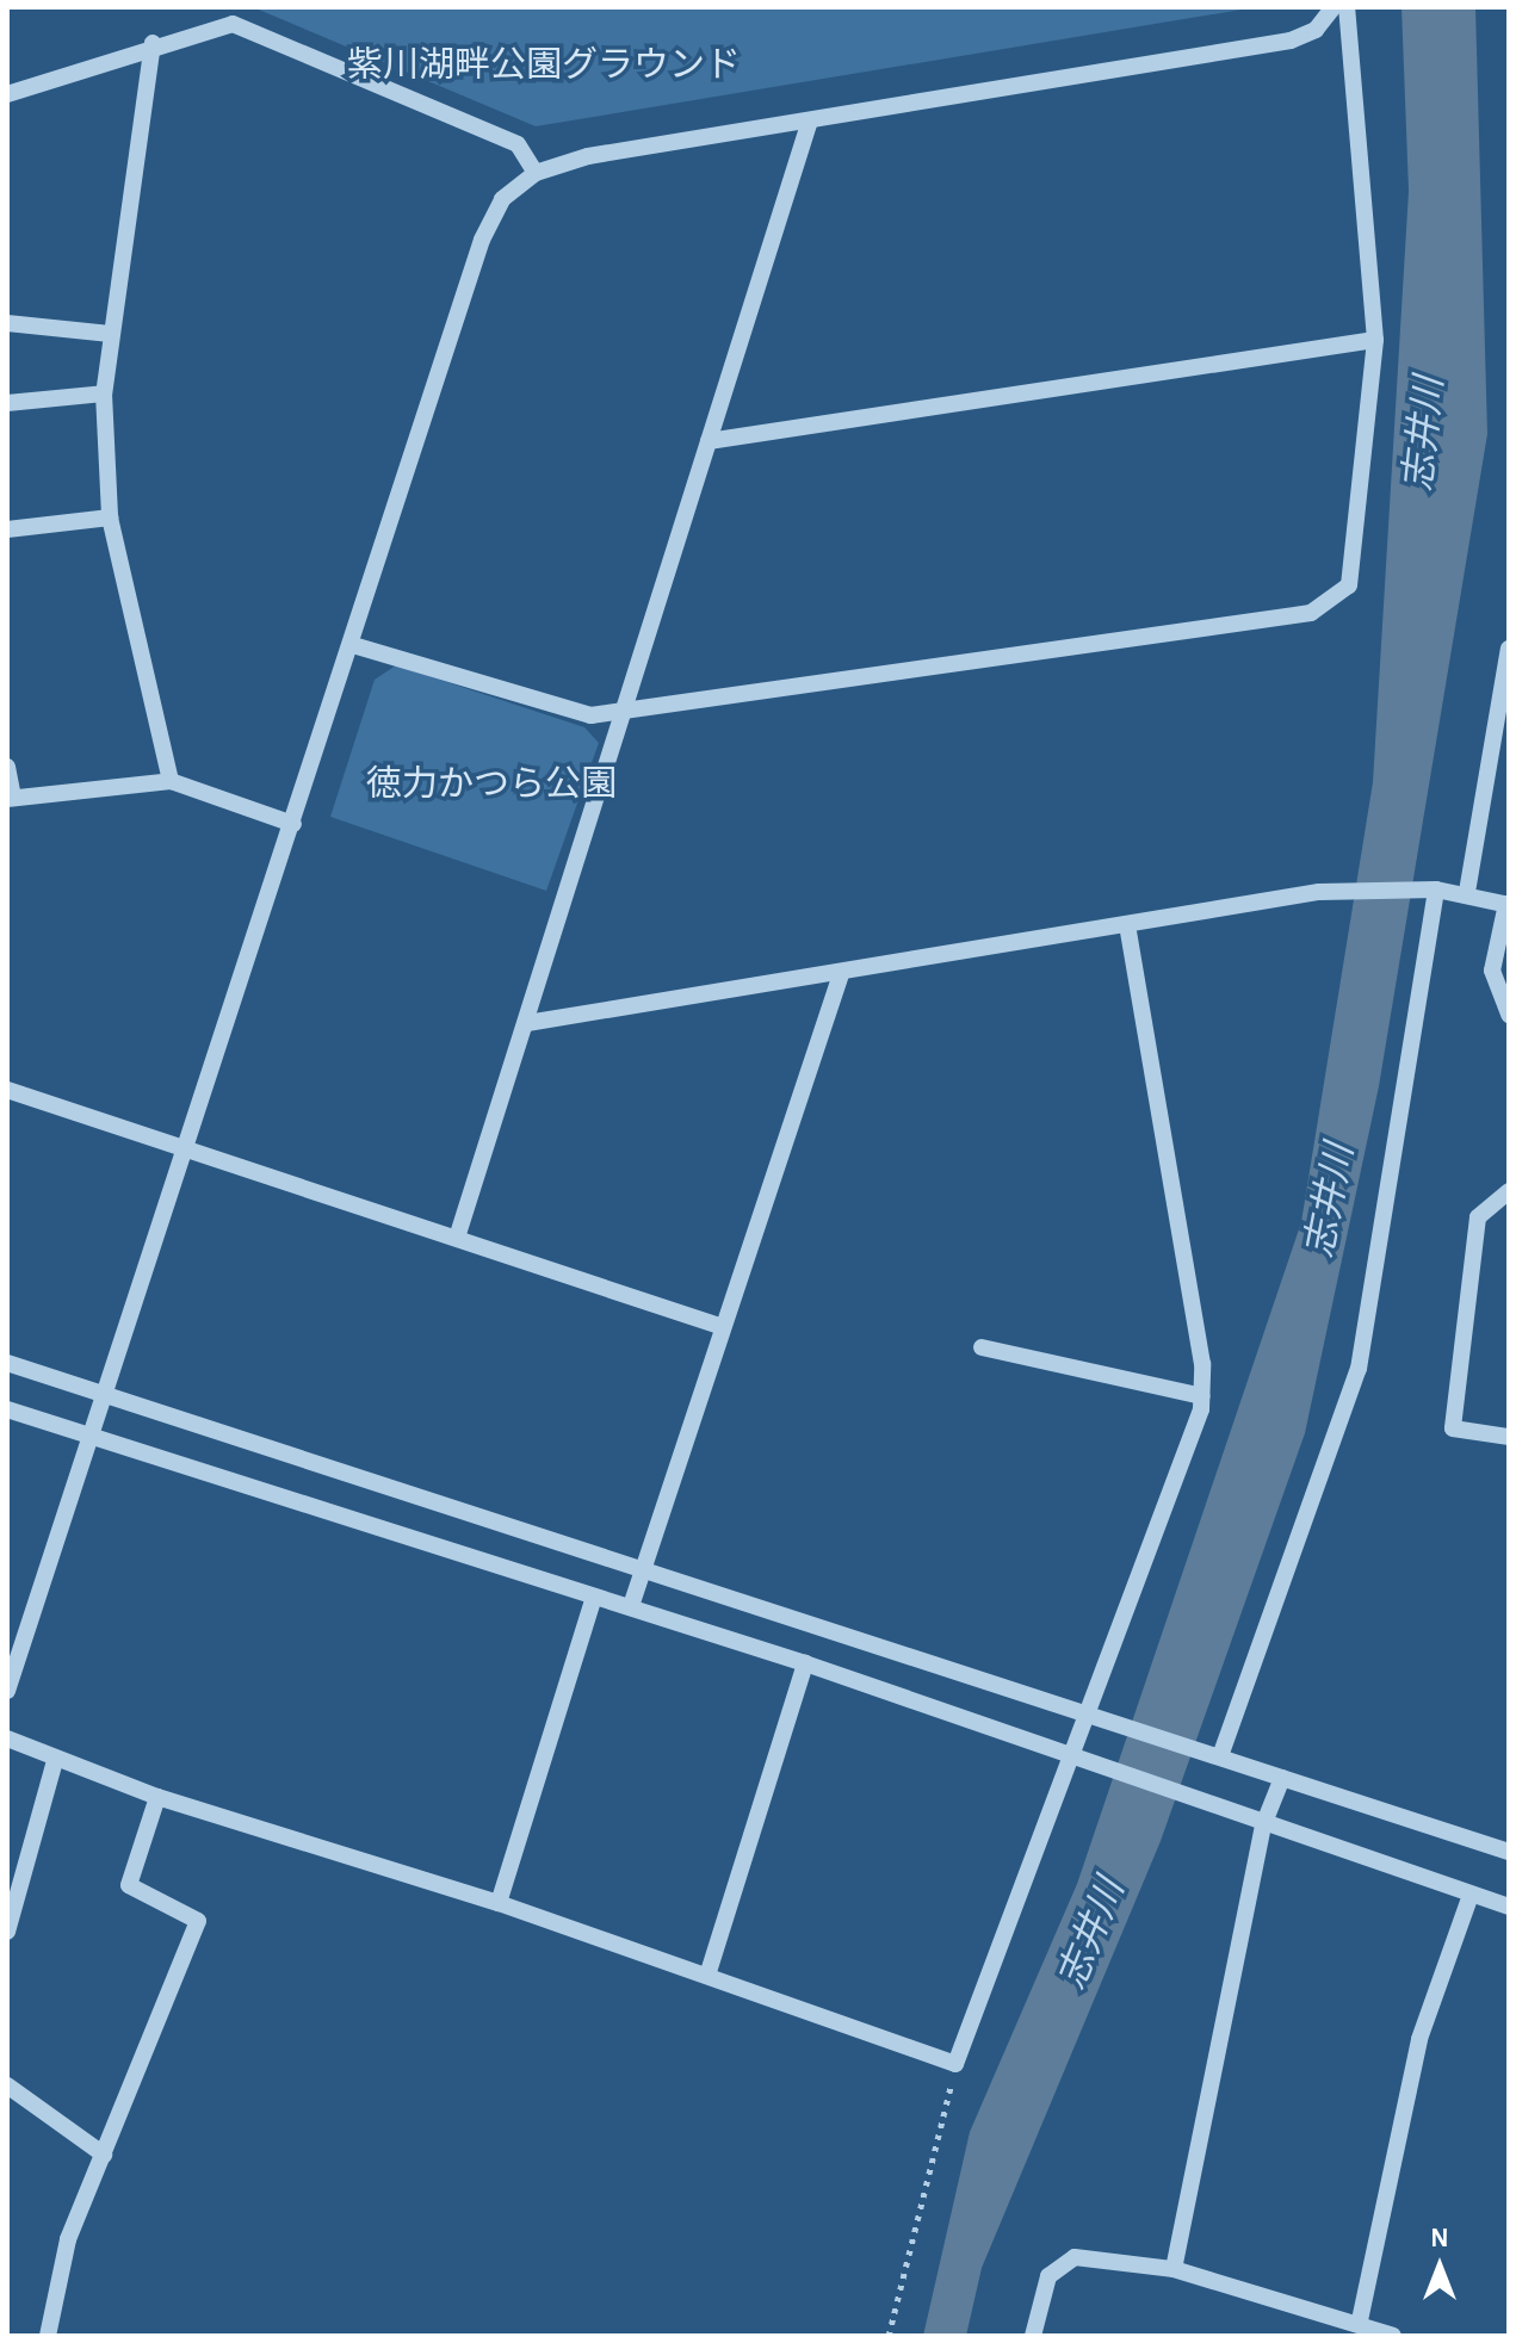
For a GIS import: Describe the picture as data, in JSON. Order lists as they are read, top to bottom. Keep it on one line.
{"water":["志井川"],"parks":["紫川湖畔公園グラウンド","徳力かつら公園"],"north":"top"}
